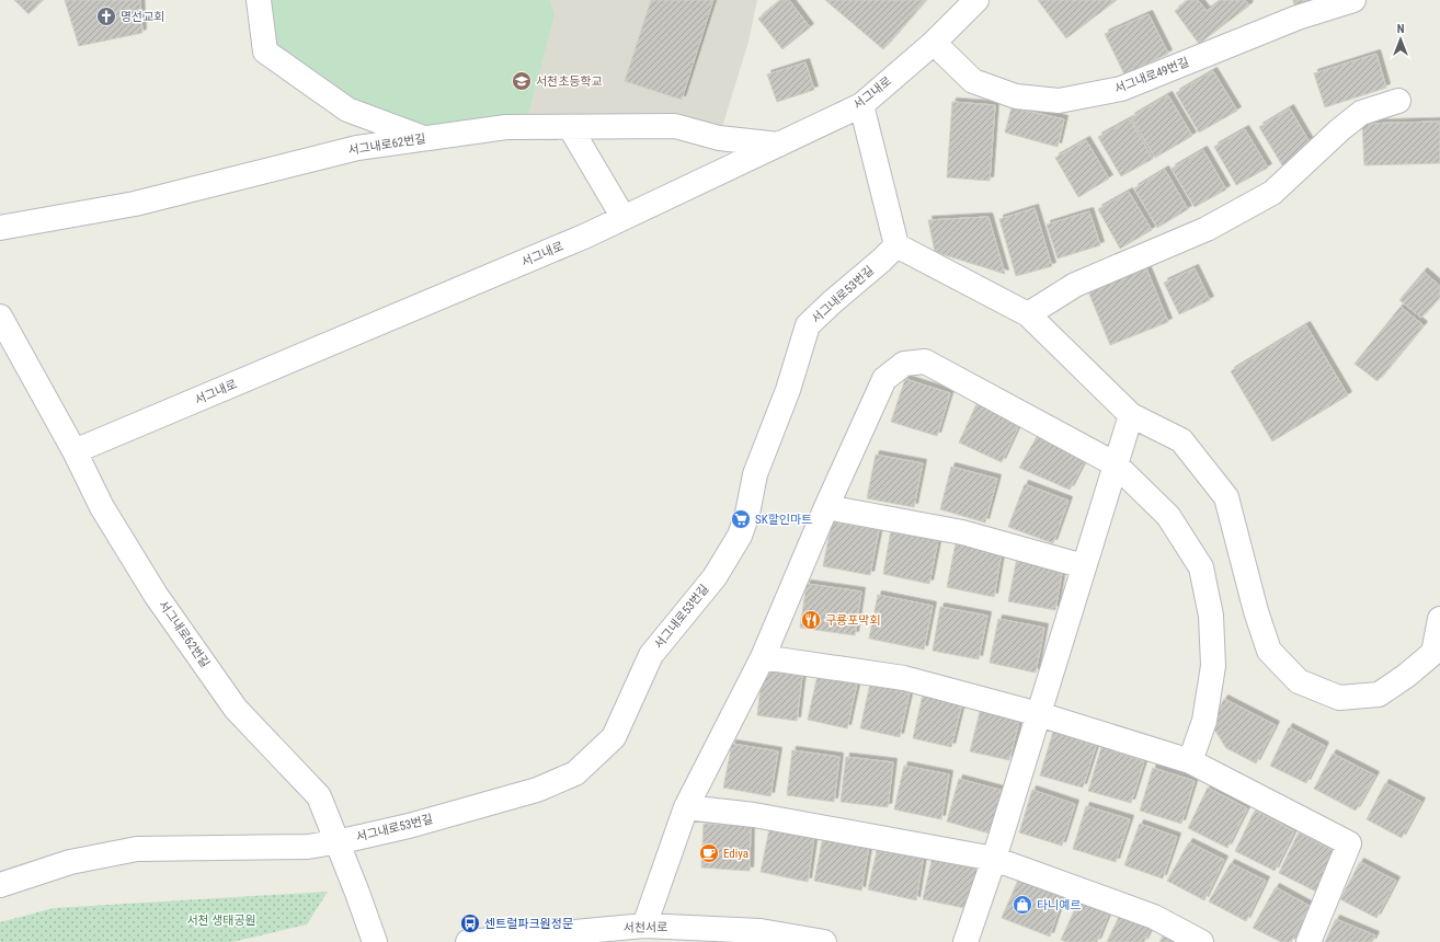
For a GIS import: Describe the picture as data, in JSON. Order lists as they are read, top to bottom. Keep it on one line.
{"streets":{"street":["서그내로49번길","서그내로","서그내로62번길","서그내로53번길","서천서로"]},"crossings":[["서그내로49번길","서그내로"],["서그내로","서그내로62번길"],["서그내로62번길","서그내로53번길"]],"parks":["서천 생태공원"],"places":{"church":["명선교회"],"school or university":["서천초등학교"],"supermarket":["SK할인마트"],"restaurant":["구룡포막회"],"cafe":["Ediya"],"shop":["타니예르"],"bus stop":["센트럴파크원정문"]},"north":"top"}
